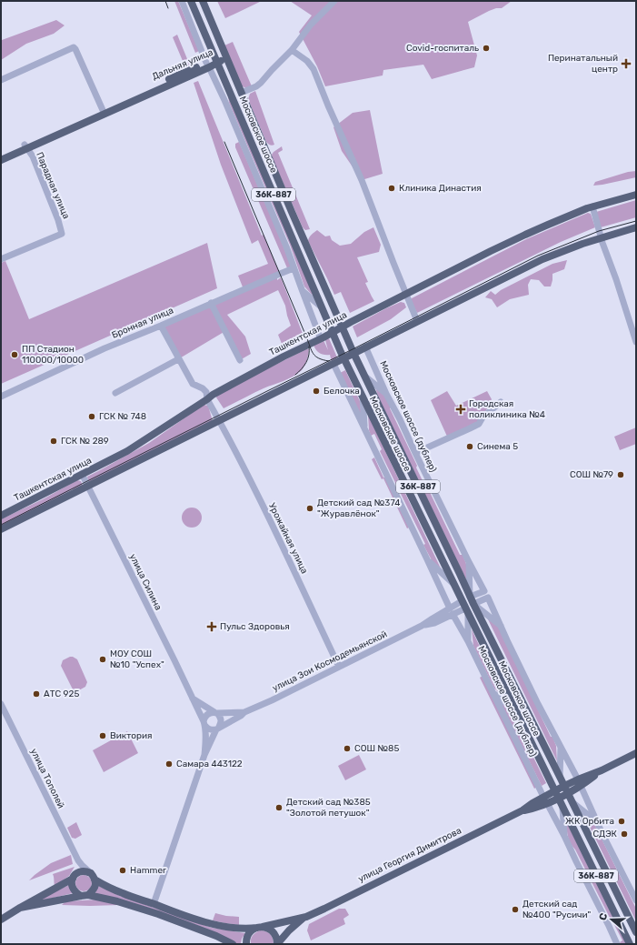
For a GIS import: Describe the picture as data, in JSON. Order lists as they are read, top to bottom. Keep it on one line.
{"streets":{"main road":["Дальняя улица","Московское шоссе","36К-887","Ташкентская улица","улица Зои Космодемьянской","улица Георгия Димитрова"],"street":["Парадная улица","Бронная улица","Московское шоссе (дублер)","Урожайная улица","улица Силина","улица Тополей"]},"crossings":[["Дальняя улица","Московское шоссе"],["Дальняя улица","Парадная улица"],["Московское шоссе","Ташкентская улица"],["Московское шоссе","Московское шоссе (дублер)"],["Московское шоссе","улица Зои Космодемьянской"],["Московское шоссе","улица Георгия Димитрова"],["Ташкентская улица","Урожайная улица"],["Ташкентская улица","улица Силина"],["Московское шоссе (дублер)","улица Зои Космодемьянской"],["Московское шоссе (дублер)","улица Георгия Димитрова"],["Урожайная улица","улица Зои Космодемьянской"],["улица Силина","улица Зои Космодемьянской"],["улица Тополей","улица Георгия Димитрова"]],"places":{"other":["Covid-госпиталь","Клиника Династия","ПП Стадион 110000/10000","Белочка","ГСК № 748","ГСК № 289","Синема 5","СОШ №79","Детский сад №374 \"Журавлёнок\"","МОУ СОШ №10 \"Успех\"","АТС 925","Виктория","СОШ №85","Самара 443122","Детский сад №385 \"Золотой петушок\"","ЖК Орбита","СДЭК","Hammer","Детский сад №400 \"Русичи\""],"health":["Перинатальный центр","Городская поликлиника №4","Пульс Здоровья"]},"north":"left"}
